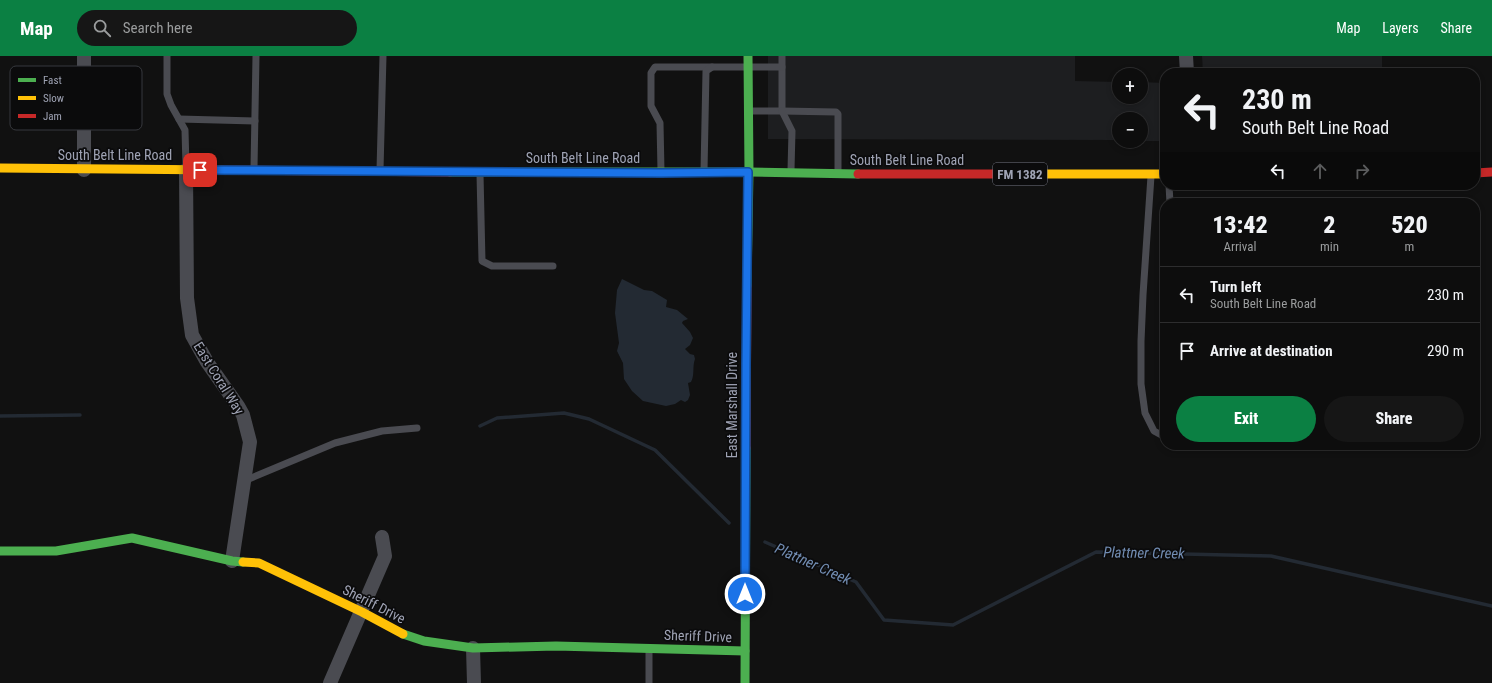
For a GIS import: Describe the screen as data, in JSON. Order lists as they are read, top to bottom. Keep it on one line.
{"streets":{"main road":["South Belt Line Road","FM 1382","East Marshall Drive","Sheriff Drive"],"street":["East Coral Way"]},"crossings":[["South Belt Line Road","East Coral Way"],["South Belt Line Road","East Marshall Drive"],["East Coral Way","Sheriff Drive"],["East Marshall Drive","Sheriff Drive"]],"water":["Plattner Creek"],"legend":["Fast","Slow","Jam"],"page":{"header":"Map","search":"Search here","nav":["Map","Layers","Share"],"map_buttons":["+","−"],"turn":["230 m","South Belt Line Road"],"eta":["13:42","Arrival","2","min","520","m"],"list":[{"name":"Turn left","note":"South Belt Line Road","value":"230 m"},{"name":"Arrive at destination","value":"290 m"}],"buttons":["Exit","Share"]}}
